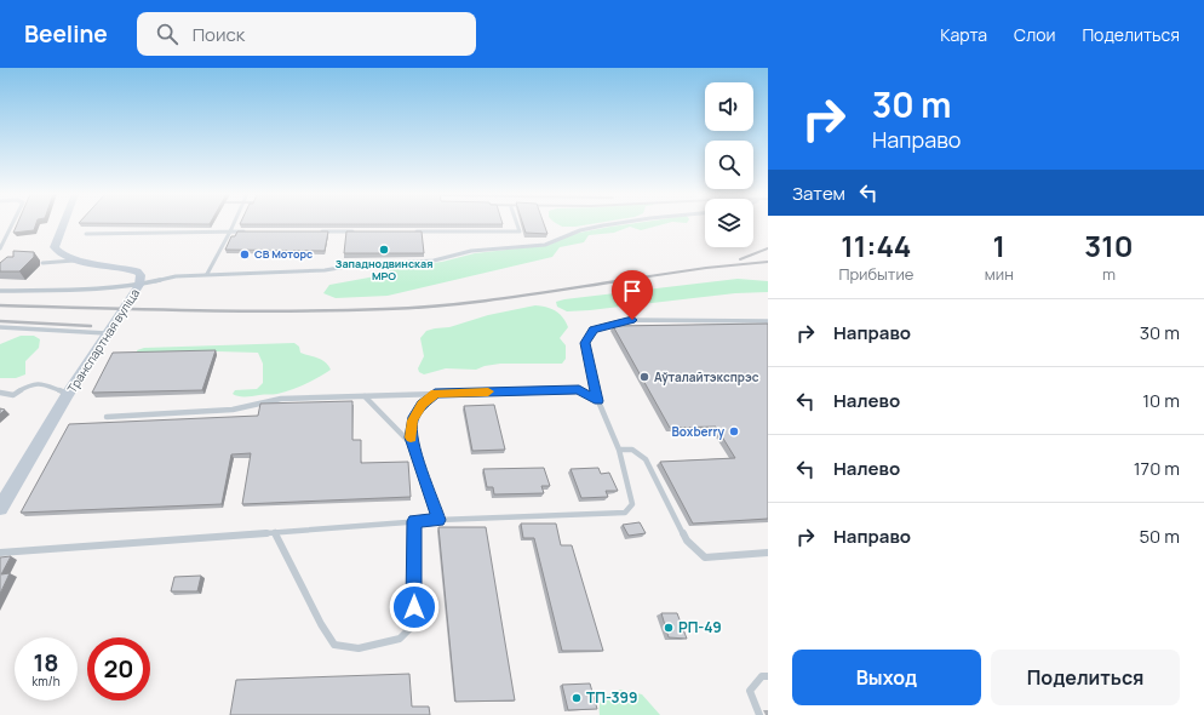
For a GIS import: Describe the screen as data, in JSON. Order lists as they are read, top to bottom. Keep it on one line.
{"streets":{"main road":["Транспартная вуліца"]},"places":["Западнодвинская МРО","СВ Моторс","Аўталайтэкспрэс","Boxberry","РП-49","ТП-399"],"page":{"header":"Beeline","search":"Поиск","nav":["Карта","Слои","Поделиться"],"turn":["30 m","Направо"],"then":"Затем","eta":["11:44","Прибытие","1","мин","310","m"],"list":[{"name":"Направо","value":"30 m"},{"name":"Налево","value":"10 m"},{"name":"Налево","value":"170 m"},{"name":"Направо","value":"50 m"}],"speed":"18 km/h","limit":"20","buttons":["Выход","Поделиться"]}}
